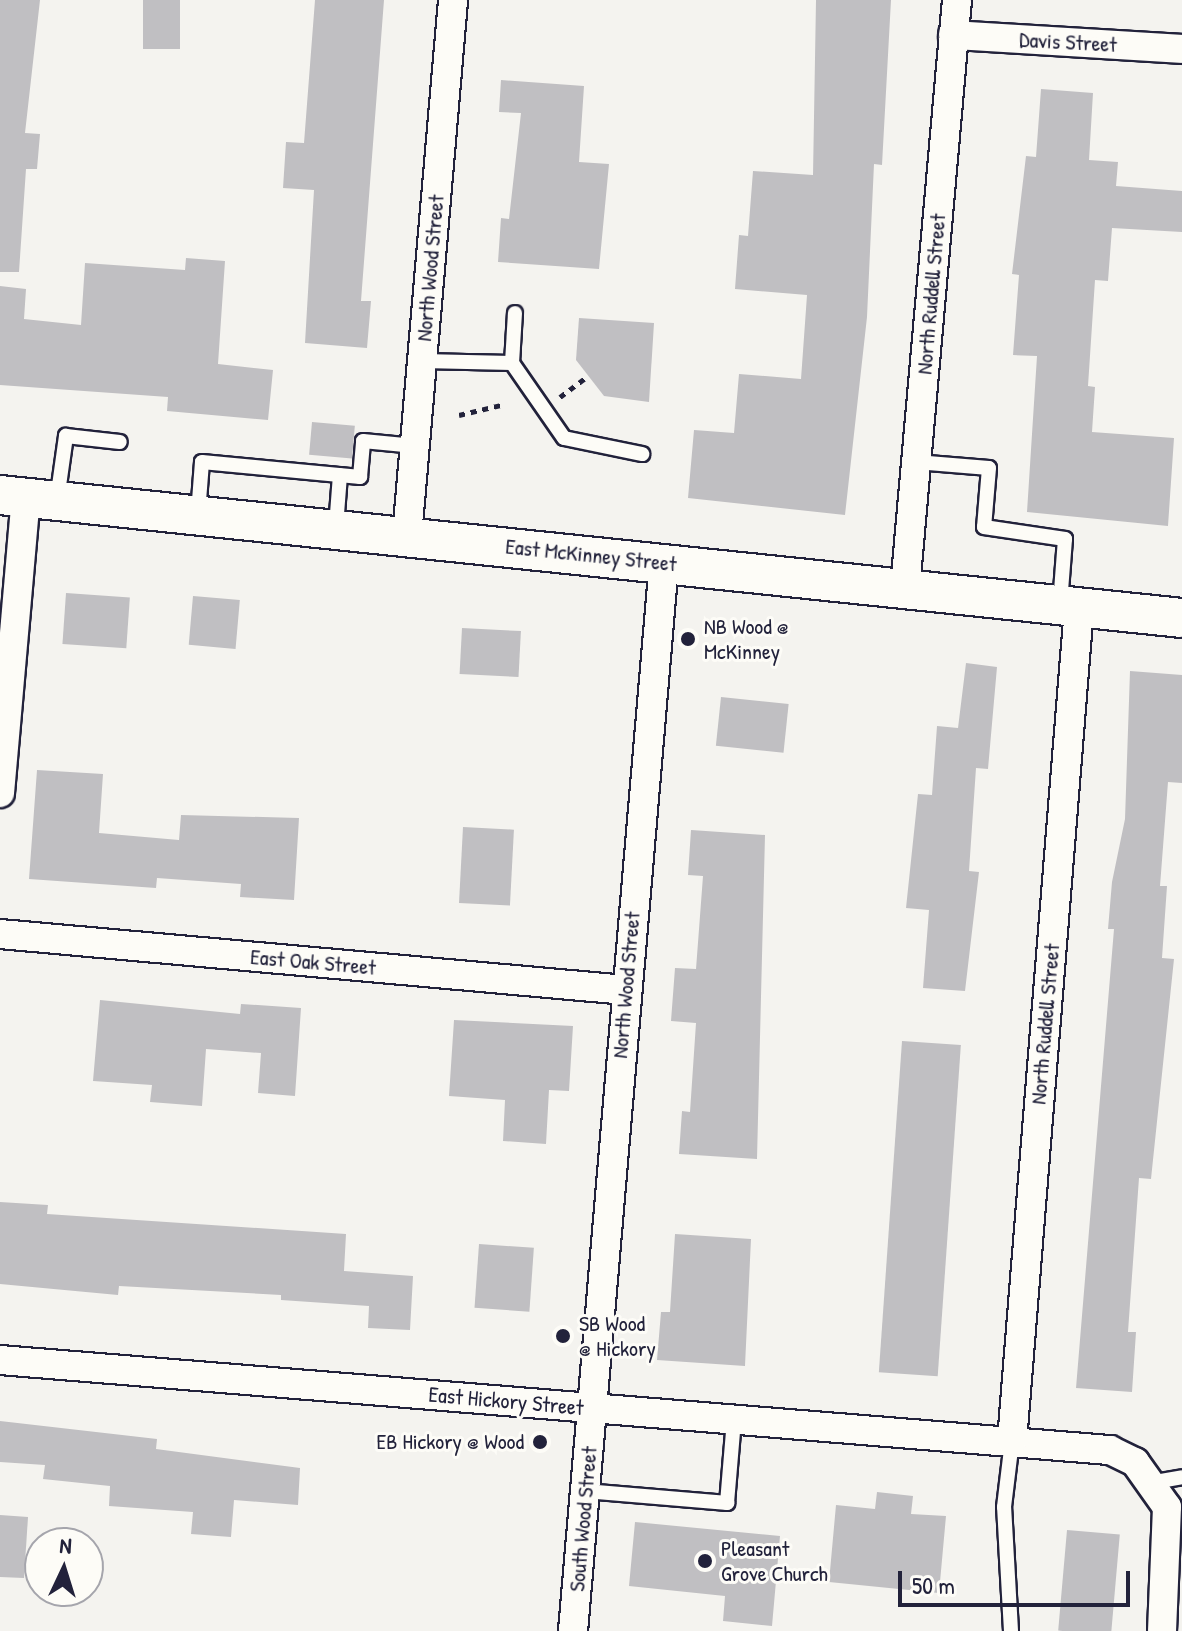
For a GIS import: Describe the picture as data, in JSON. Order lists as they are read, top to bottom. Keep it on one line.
{"streets":{"main road":["East McKinney Street"],"street":["Davis Street","North Wood Street","North Ruddell Street","East Oak Street","East Hickory Street","South Wood Street"]},"crossings":[["Davis Street","North Ruddell Street"],["North Wood Street","East McKinney Street"],["North Wood Street","East Oak Street"],["North Wood Street","East Hickory Street"],["North Wood Street","South Wood Street"],["North Ruddell Street","East McKinney Street"],["North Ruddell Street","East Hickory Street"],["East Hickory Street","South Wood Street"]],"places":["NB Wood @ McKinney","SB Wood @ Hickory","EB Hickory @ Wood","Pleasant Grove Church"],"scale_bar":"50 m","north":"top"}
